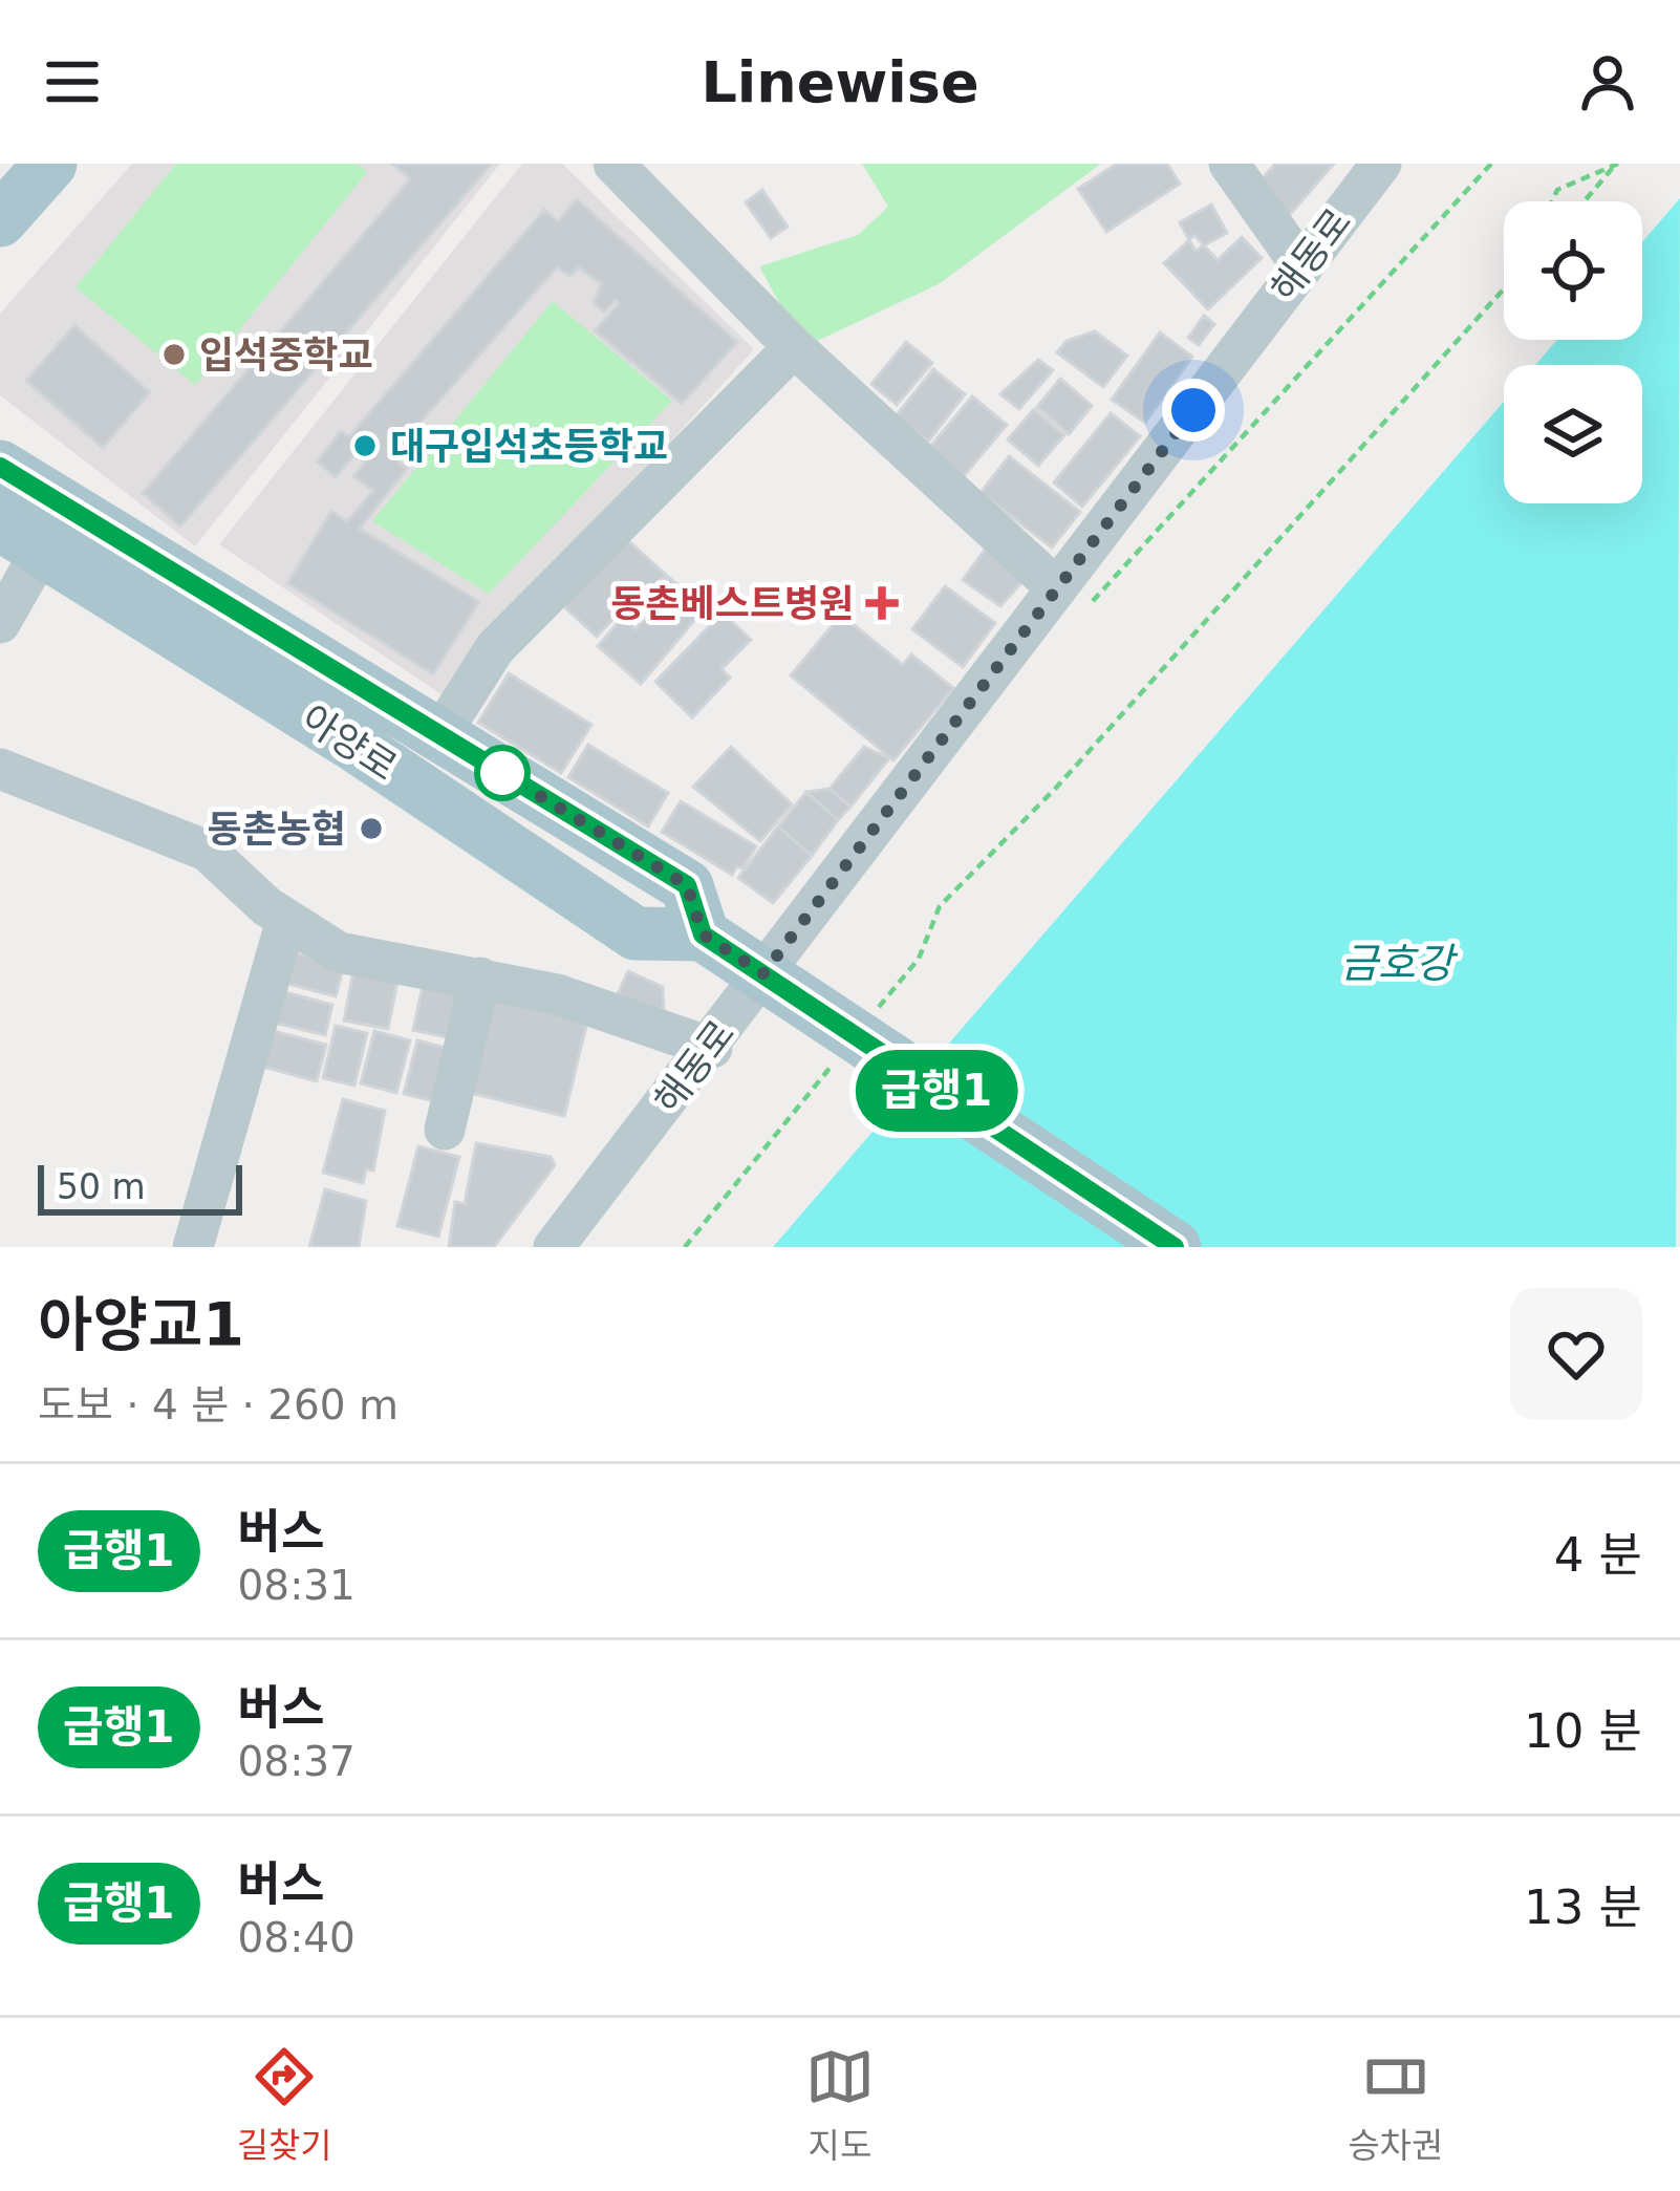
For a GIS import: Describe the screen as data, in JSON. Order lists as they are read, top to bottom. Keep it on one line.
{"streets":{"main road":["아양로"],"street":["해동로"]},"water":["금호강"],"places":{"other":["입석중학교","대구입석초등학교","동촌농협"],"health":["동촌베스트병원"]},"lines":["bus line 급행1"],"scale_bar":"50 m","page":{"header":"Linewise","on_map":"급행1","scale":"50 m","heading":["아양교1","도보 · 4 분 · 260 m"],"list":[{"mark":"급행1","name":"버스","note":"08:31","value":"4 분"},{"mark":"급행1","name":"버스","note":"08:37","value":"10 분"},{"mark":"급행1","name":"버스","note":"08:40","value":"13 분"}],"tabs":["길찾기","지도","승차권"]}}
